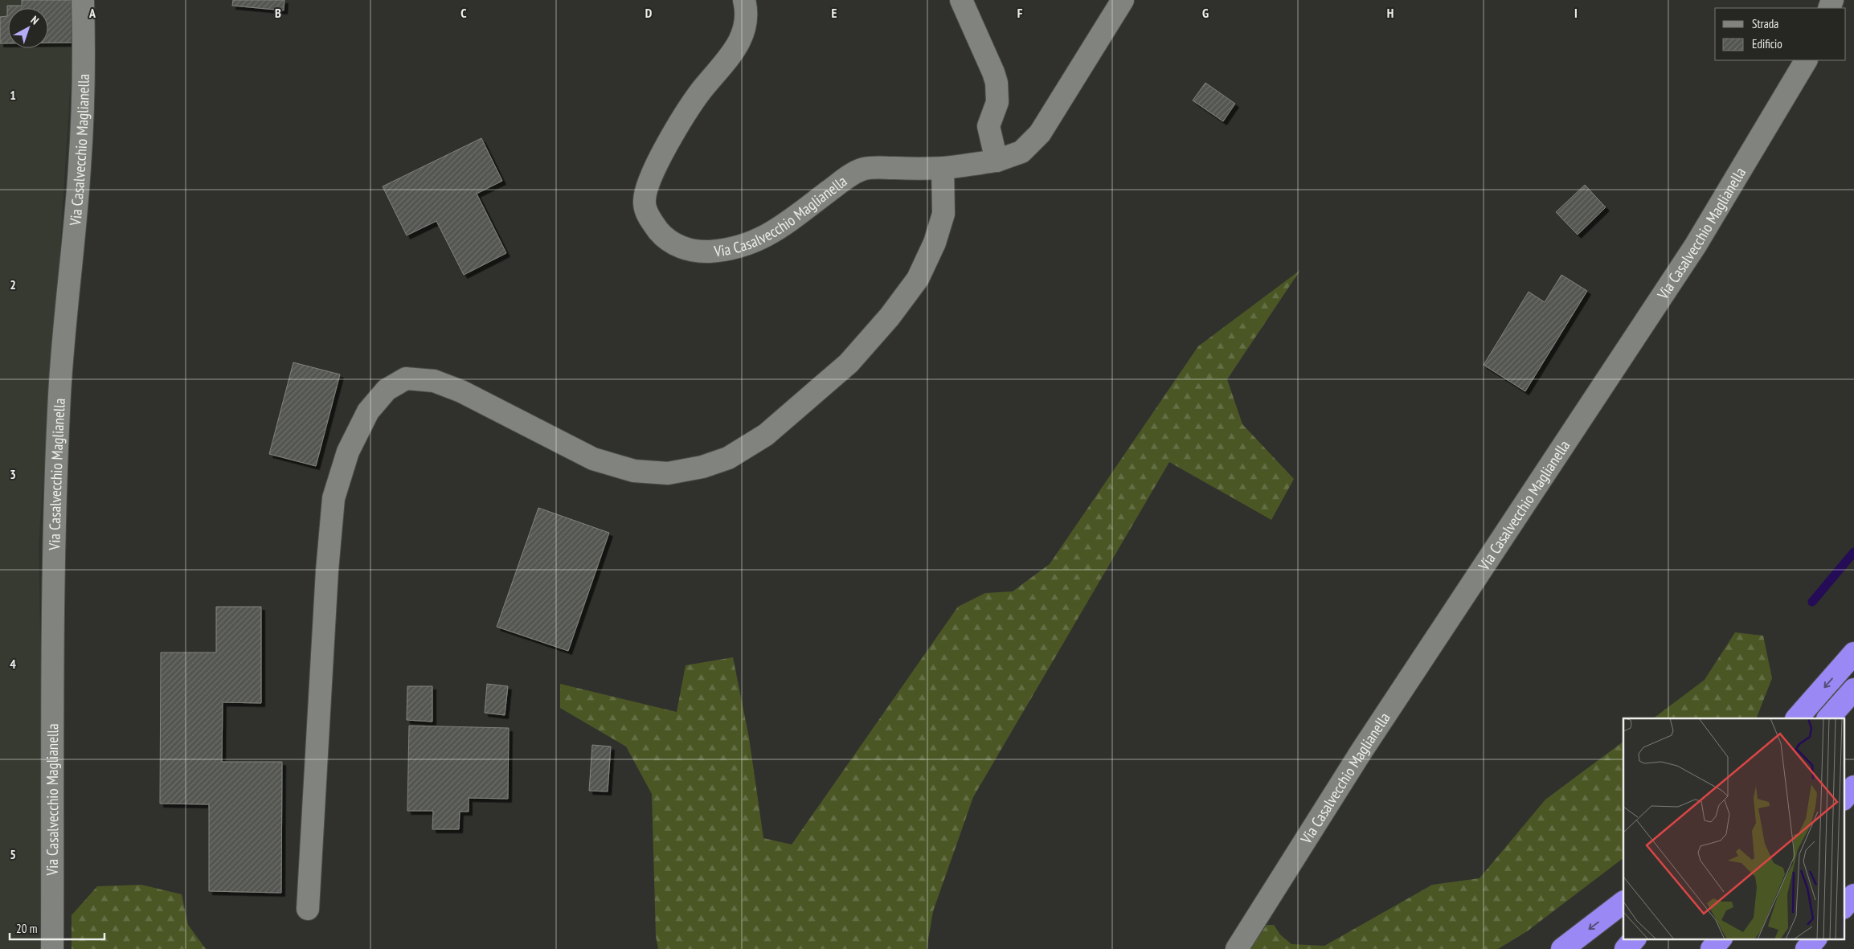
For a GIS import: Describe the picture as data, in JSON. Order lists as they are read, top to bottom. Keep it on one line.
{"streets":{"street":["Via Casalvecchio Maglianella"]},"legend":["Strada","Edificio"],"scale_bar":"20 m","north":"top right","grid":{"columns":["A","B","C","D","E","F","G","H","I"],"rows":["1","2","3","4","5"]}}
